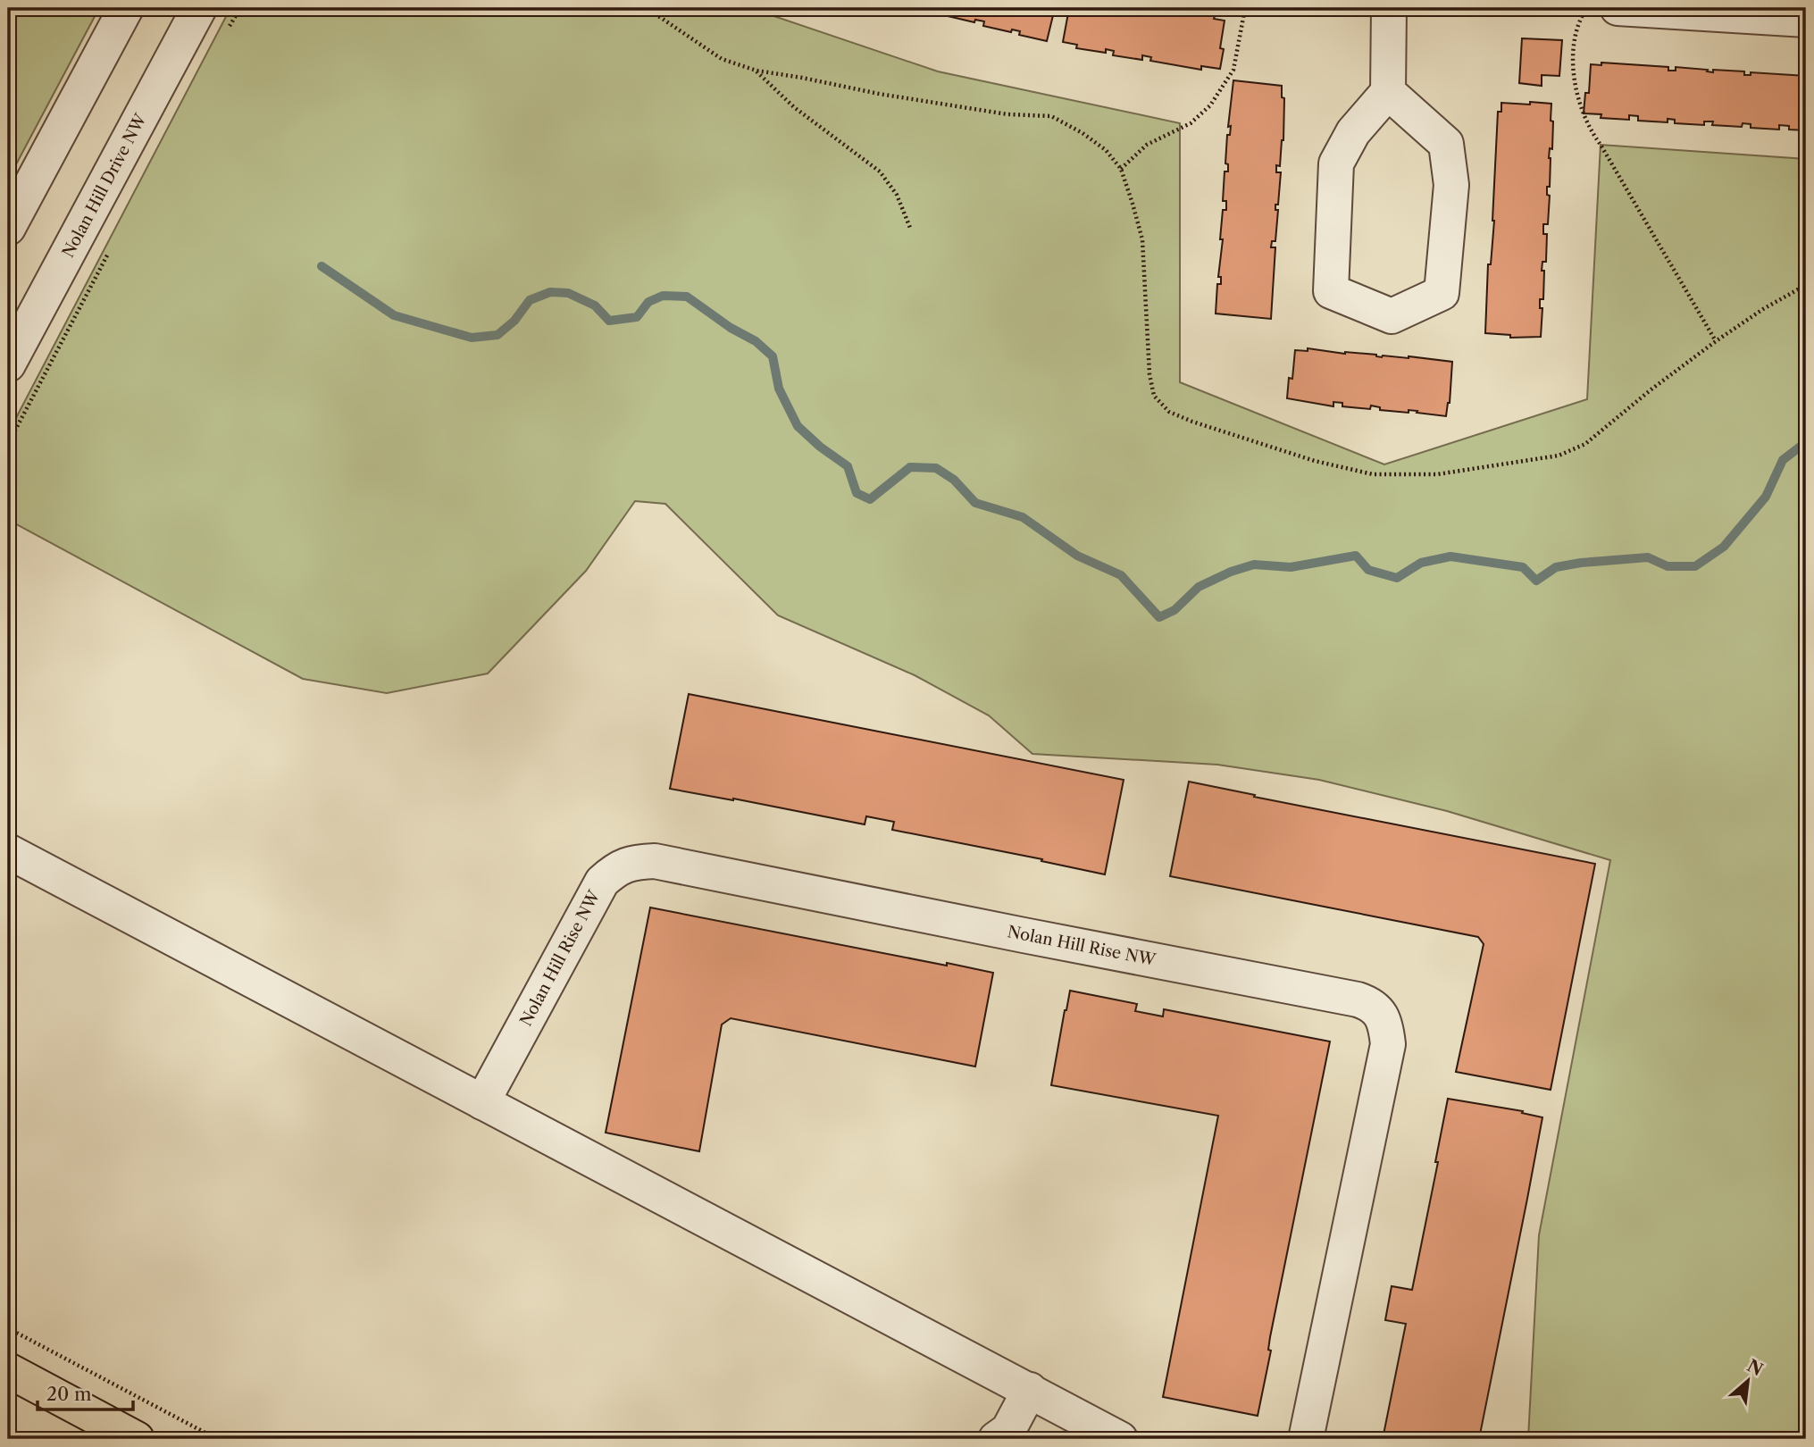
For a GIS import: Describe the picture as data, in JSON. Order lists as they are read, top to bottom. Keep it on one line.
{"streets":{"street":["Nolan Hill Drive NW","Nolan Hill Rise NW"]},"scale_bar":"20 m","north":"top right"}
